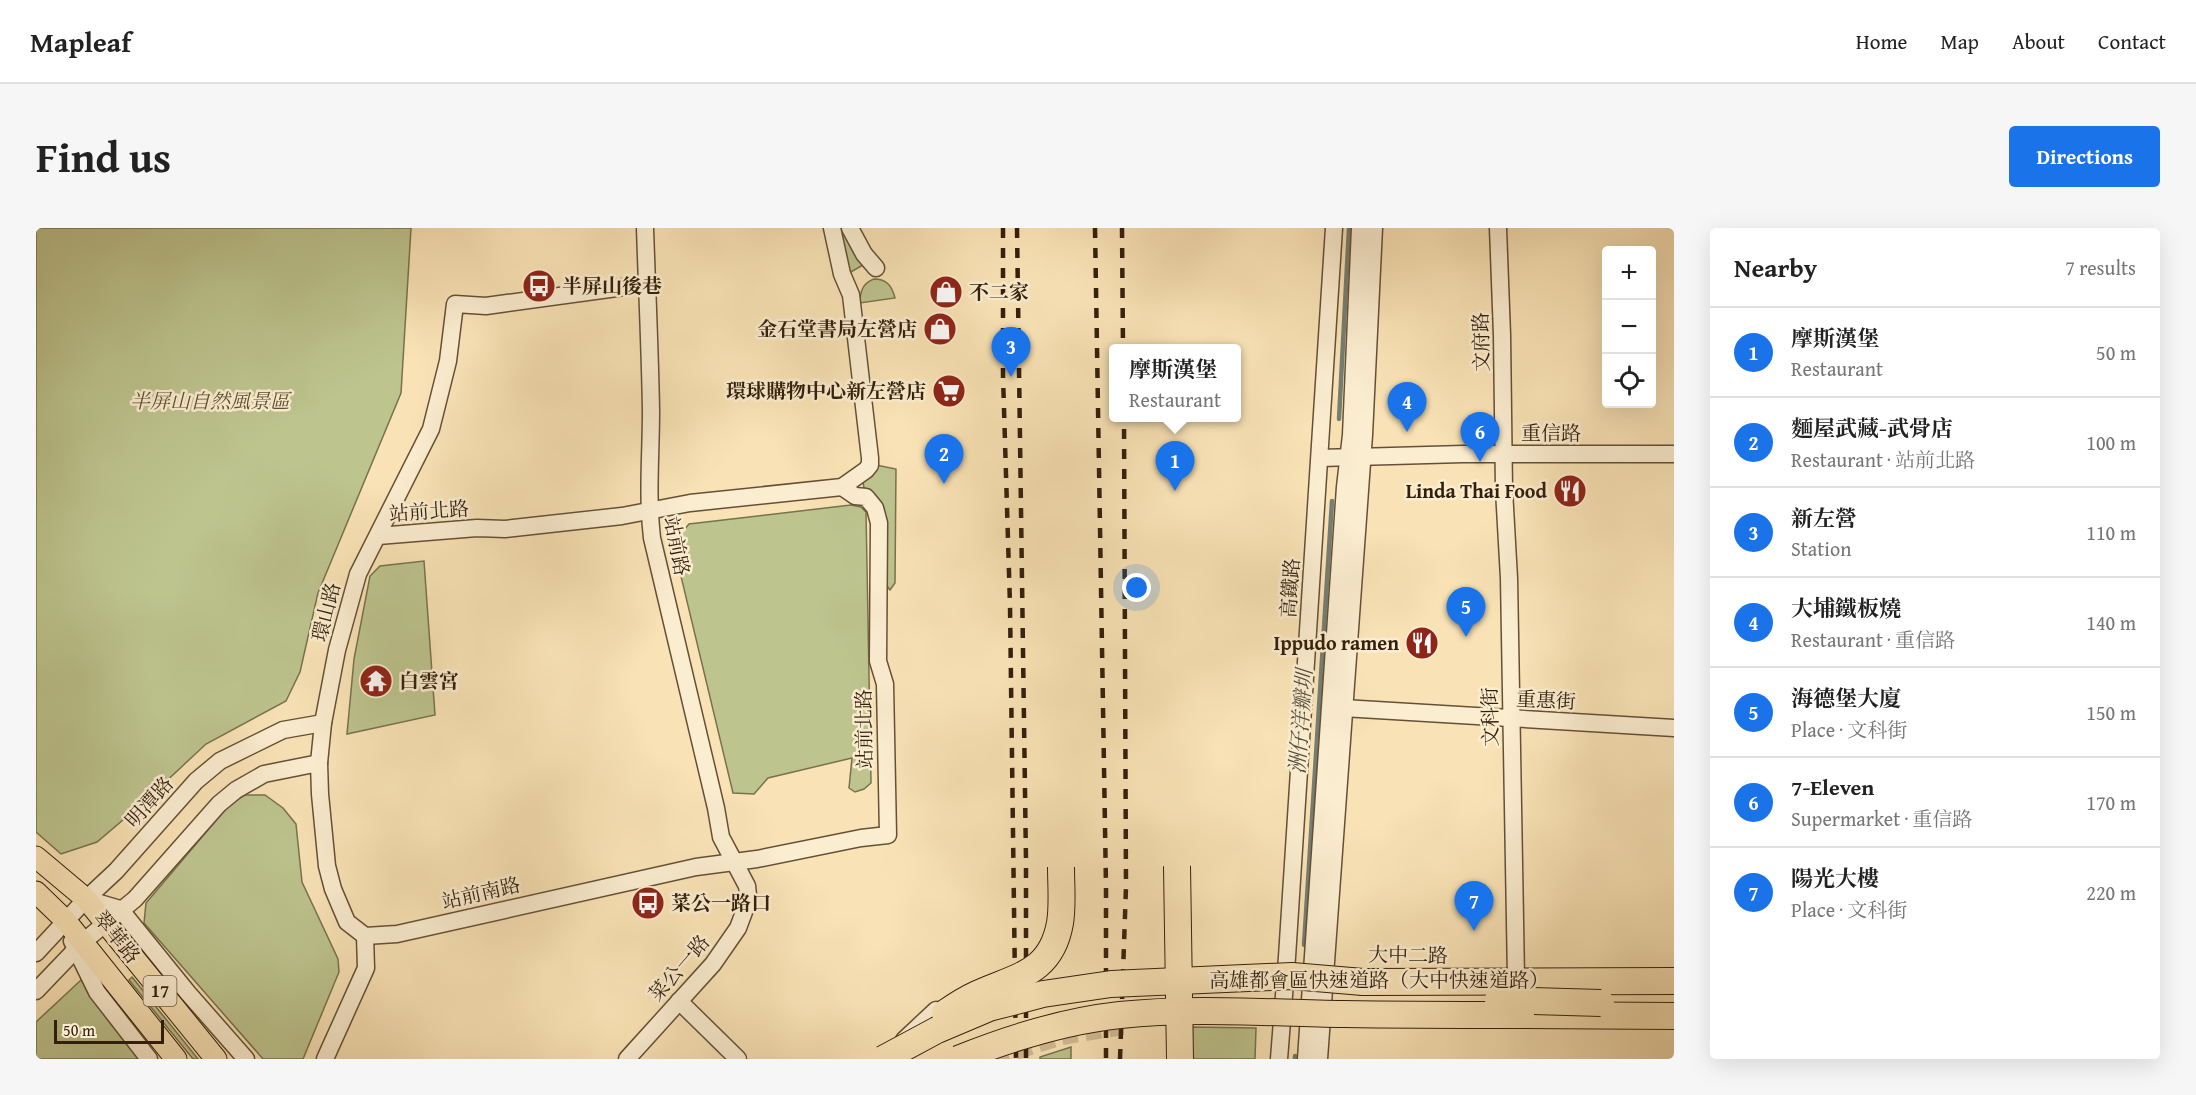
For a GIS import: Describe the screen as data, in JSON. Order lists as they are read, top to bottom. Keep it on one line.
{"streets":{"highway":["高雄都會區快速道路（大中快速道路）"],"main road":["翠華路","17"],"street":["文府路","重信路","站前北路","站前路","高鐵路","環山路","重惠街","文科街","明潭路","站前南路","大中二路","菜公一路"]},"crossings":[["文府路","重信路"],["文府路","文科街"],["重信路","高鐵路"],["重信路","文科街"],["站前北路","站前路"],["站前北路","環山路"],["站前北路","站前南路"],["站前北路","菜公一路"],["站前路","環山路"],["站前路","站前南路"],["站前路","菜公一路"],["高鐵路","大中二路"],["環山路","明潭路"],["環山路","站前南路"],["重惠街","文科街"],["文科街","大中二路"],["明潭路","翠華路"],["站前南路","菜公一路"],["大中二路","高雄都會區快速道路（大中快速道路）"]],"water":["洲仔洋瓣圳"],"parks":["半屏山自然風景區"],"places":{"bus stop":["半屏山後巷","菜公一路口"],"shop":["不二家","金石堂書局左營店"],"supermarket":["環球購物中心新左營店"],"restaurant":["Linda Thai Food","Ippudo ramen"],"temple":["白雲宮"]},"scale_bar":"50 m","page":{"header":"Mapleaf","nav":["Home","Map","About","Contact"],"title":"Find us","buttons":"Directions","heading":["Nearby","7 results"],"map_buttons":["+","−"],"list":[{"mark":"1","name":"摩斯漢堡","note":"Restaurant","value":"50 m"},{"mark":"2","name":"麵屋武藏-武骨店","note":"Restaurant · 站前北路","value":"100 m"},{"mark":"3","name":"新左營","note":"Station","value":"110 m"},{"mark":"4","name":"大埔鐵板燒","note":"Restaurant · 重信路","value":"140 m"},{"mark":"5","name":"海德堡大廈","note":"Place · 文科街","value":"150 m"},{"mark":"6","name":"7-Eleven","note":"Supermarket · 重信路","value":"170 m"},{"mark":"7","name":"陽光大樓","note":"Place · 文科街","value":"220 m"}],"pins":["3","4","6","2","1","5","7"],"popup":["摩斯漢堡","Restaurant"],"scale":"50 m"}}
